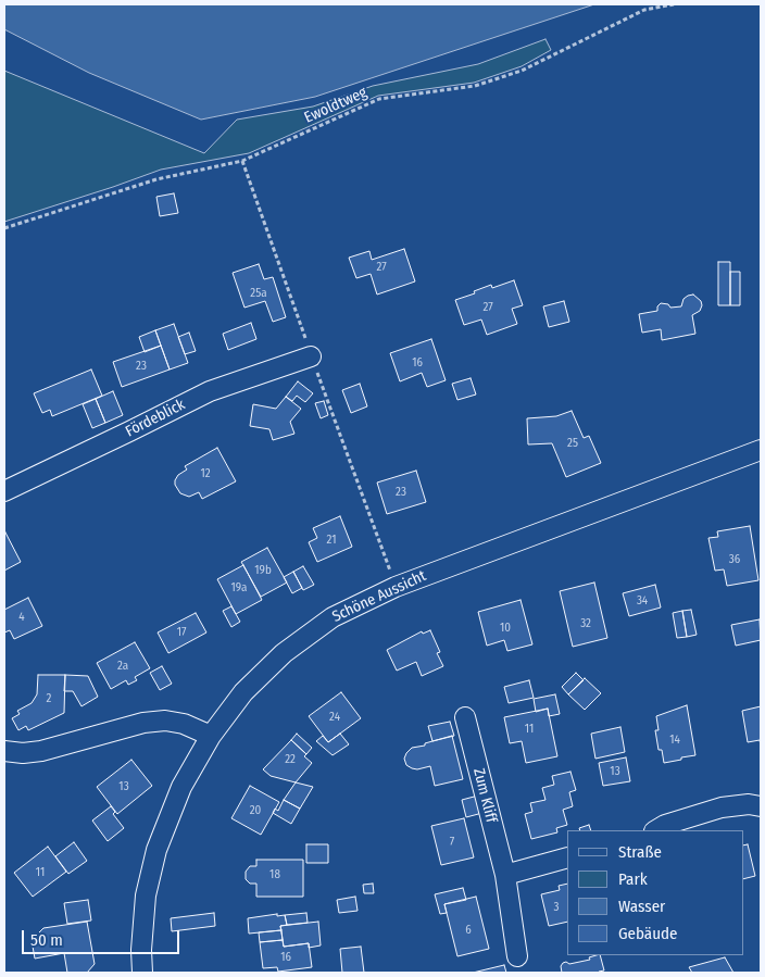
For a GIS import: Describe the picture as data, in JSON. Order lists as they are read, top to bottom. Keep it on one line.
{"streets":{"street":["Fördeblick","Schöne Aussicht","Zum Kliff"],"path":["Ewoldtweg"]},"house_numbers":["27","25a","27","16","23","25","12","23","21","36","19b","19a","34","4","32","10","17","2a","2","24","11","14","22","13","13","20","7","11","18","3","6","16"],"legend":["Straße","Park","Wasser","Gebäude"],"scale_bar":"50 m"}
